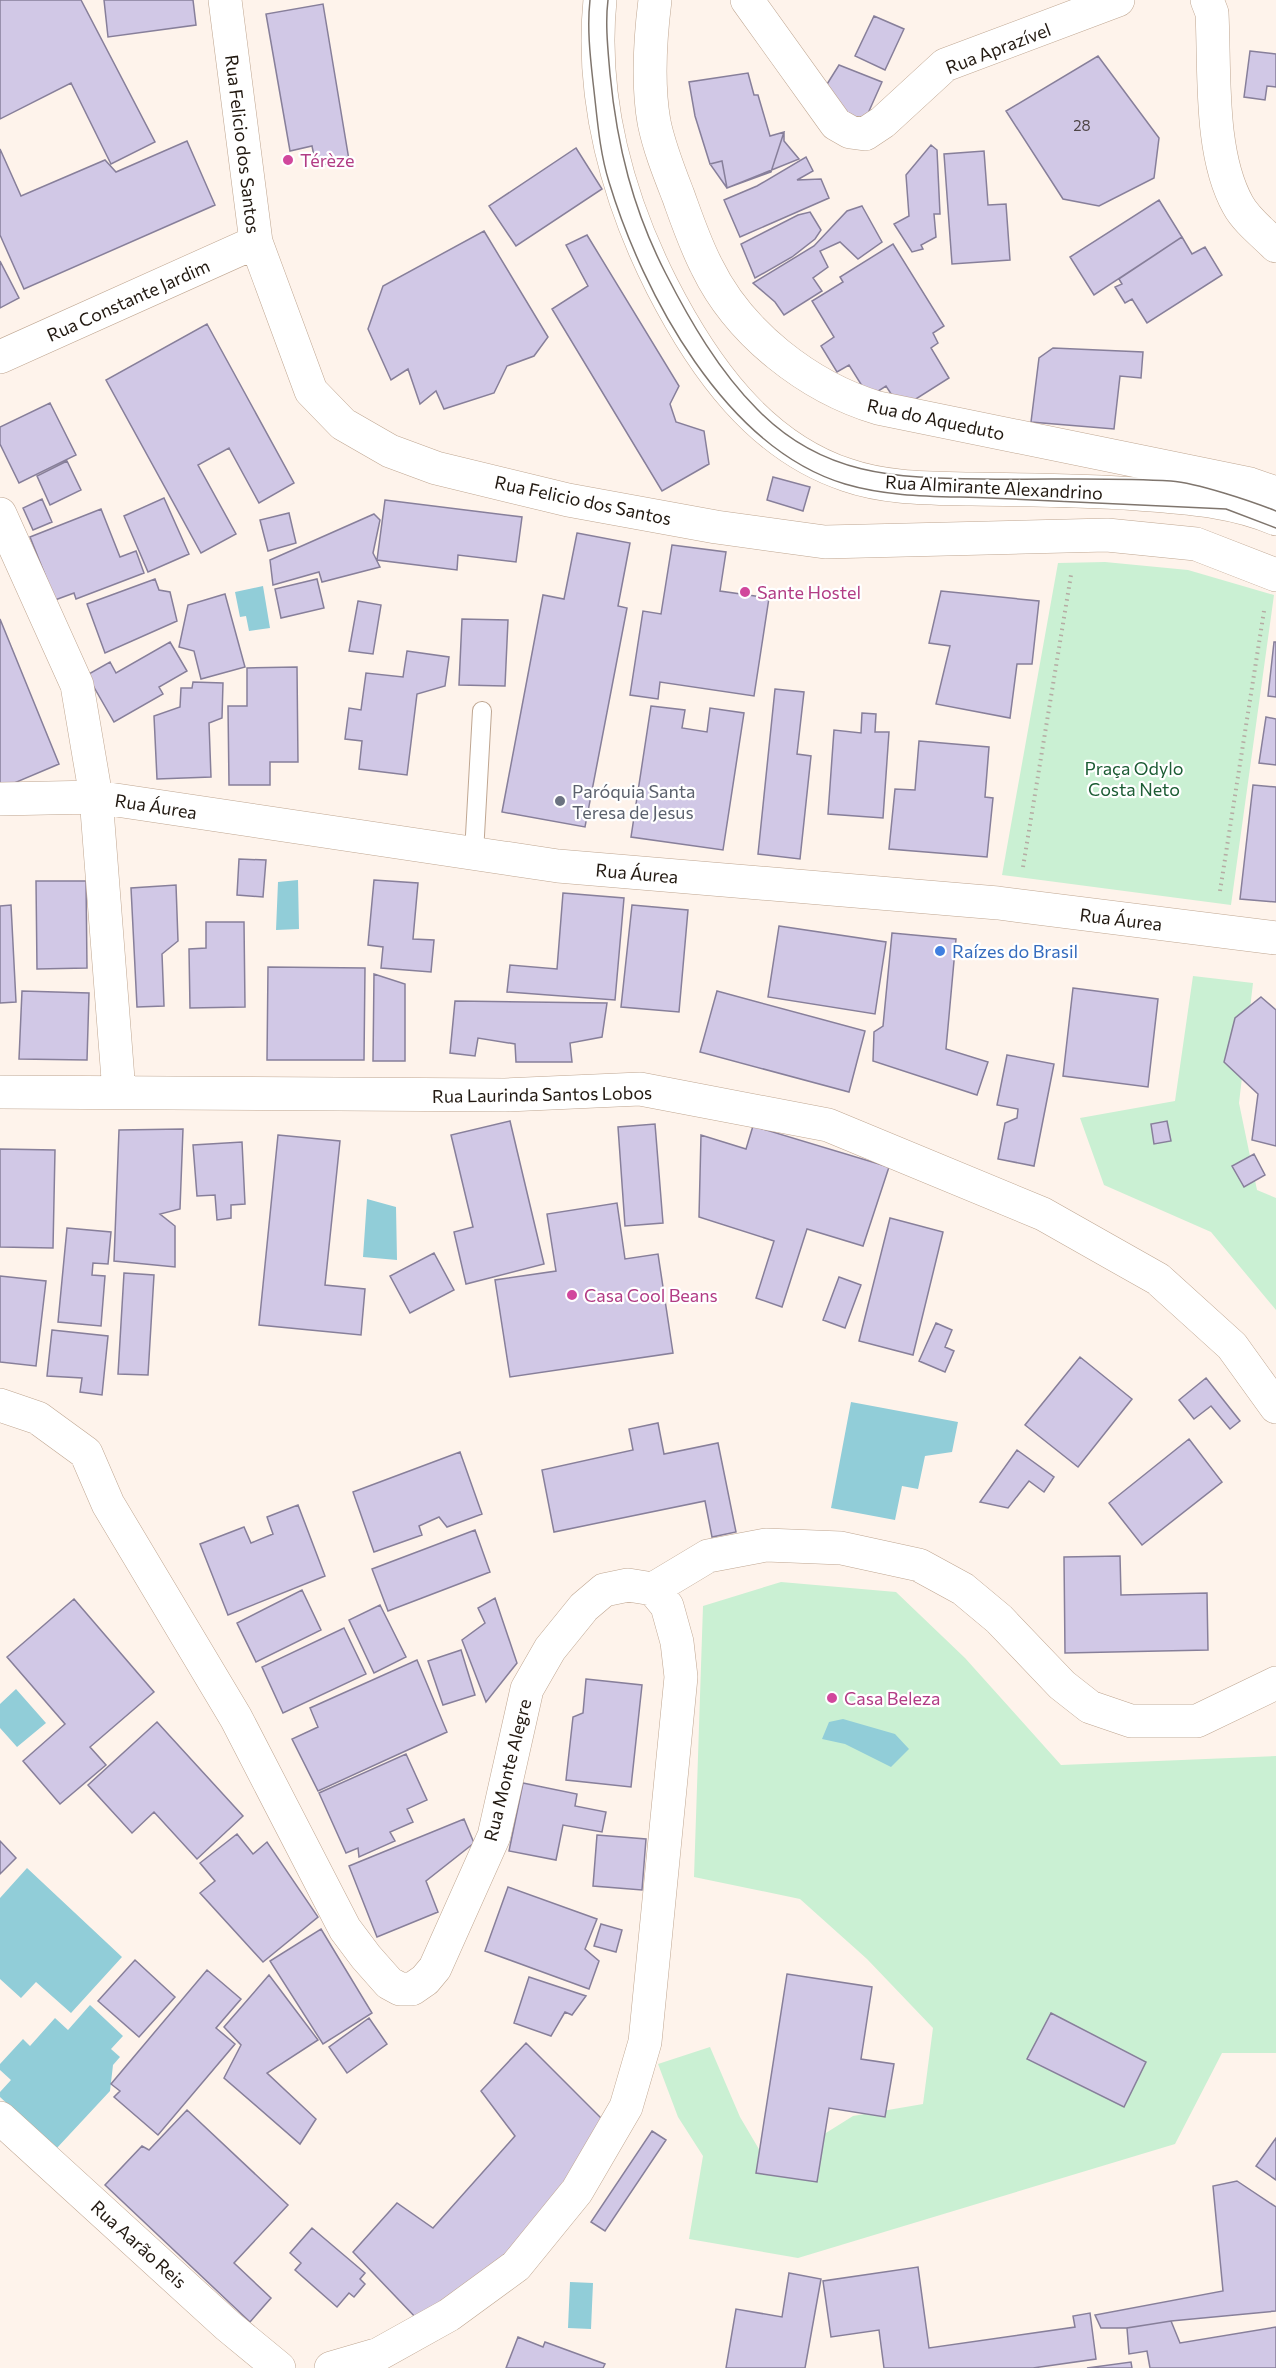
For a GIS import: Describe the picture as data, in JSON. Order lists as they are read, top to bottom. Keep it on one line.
{"streets":{"street":["Rua Aprazível","Rua Felicio dos Santos","Rua Constante Jardim","Rua do Aqueduto","Rua Almirante Alexandrino","Rua Áurea","Rua Laurinda Santos Lobos","Rua Monte Alegre","Rua Aarão Reis"]},"crossings":[["Rua Felicio dos Santos","Rua Constante Jardim"]],"parks":["Praça Odylo Costa Neto"],"places":["Térèze","Sante Hostel","Paróquia Santa Teresa de Jesus","Raízes do Brasil","Casa Cool Beans","Casa Beleza"],"house_numbers":["28"]}
